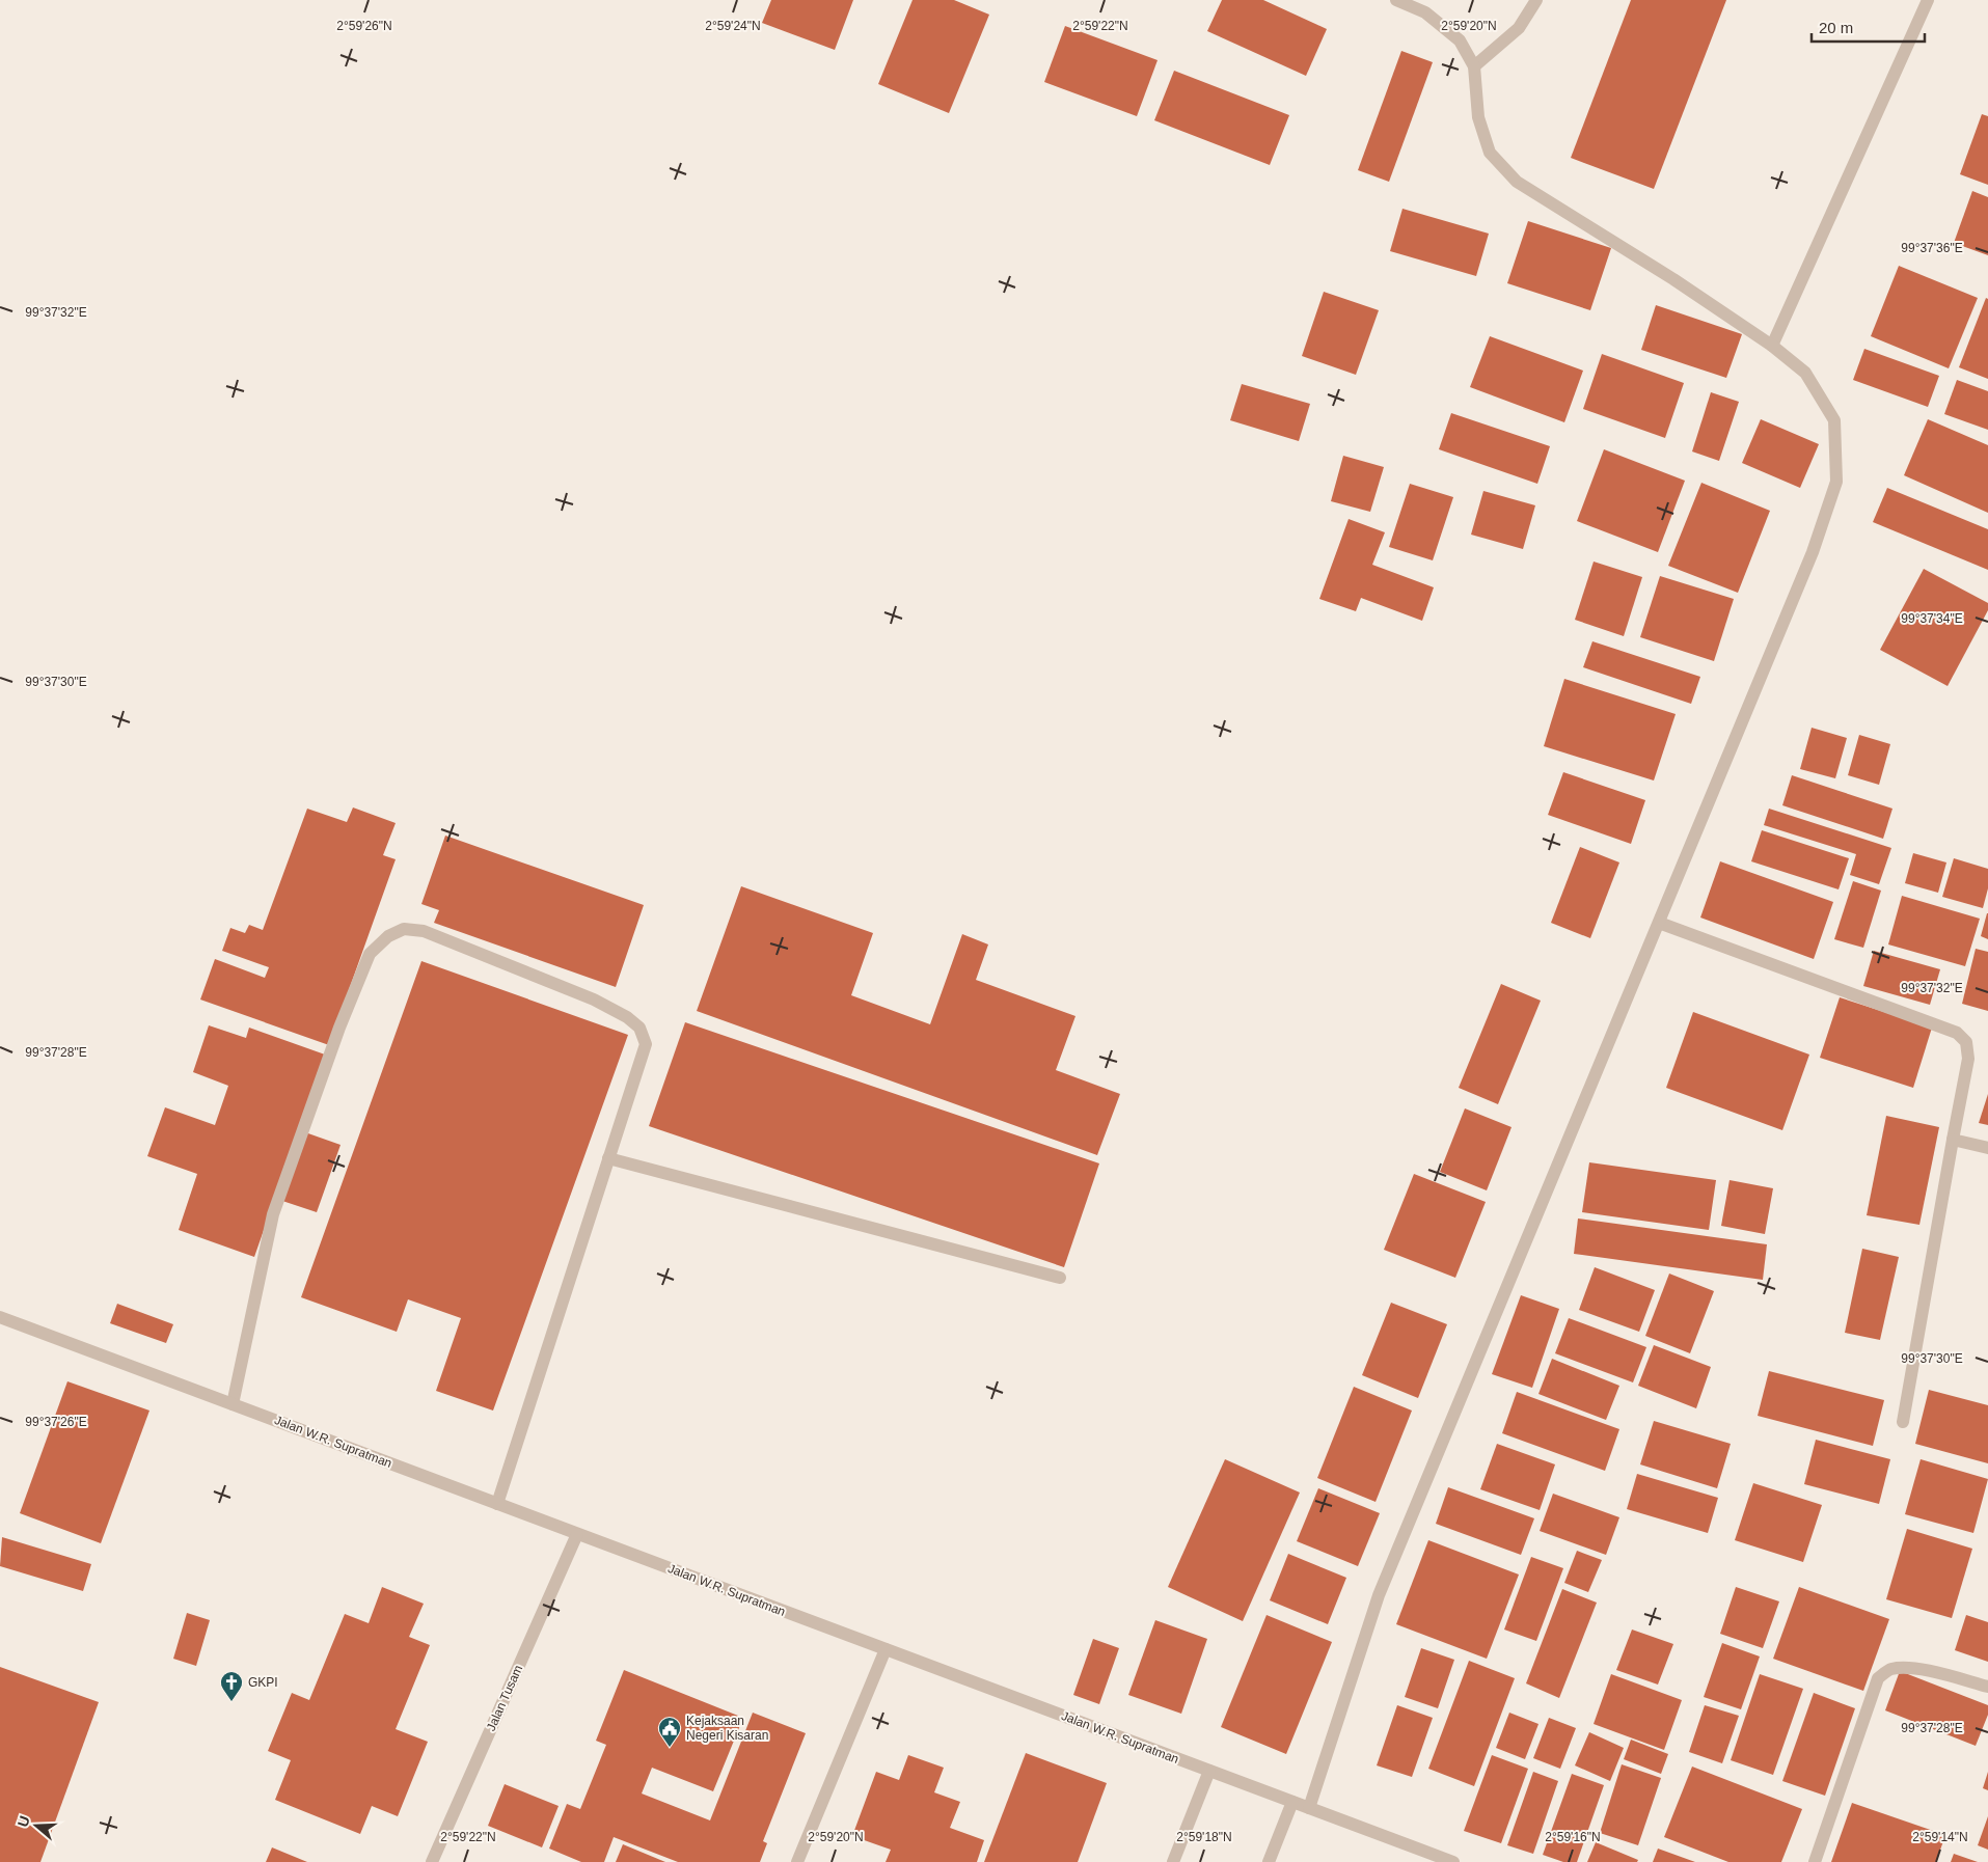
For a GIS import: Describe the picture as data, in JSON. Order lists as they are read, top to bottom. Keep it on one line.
{"streets":{"street":["Jalan W.R. Supratman","Jalan Tusam"]},"crossings":[["Jalan W.R. Supratman","Jalan Tusam"]],"places":{"church":["GKPI"],"public building":["Kejaksaan Negeri Kisaran"]},"scale_bar":"20 m","north":"left","coordinates":["2°59'26\"N","2°59'24\"N","2°59'22\"N","2°59'20\"N","99°37'36\"E","99°37'32\"E","99°37'34\"E","99°37'30\"E","99°37'28\"E","99°37'26\"E","2°59'18\"N","2°59'16\"N","2°59'14\"N"]}
